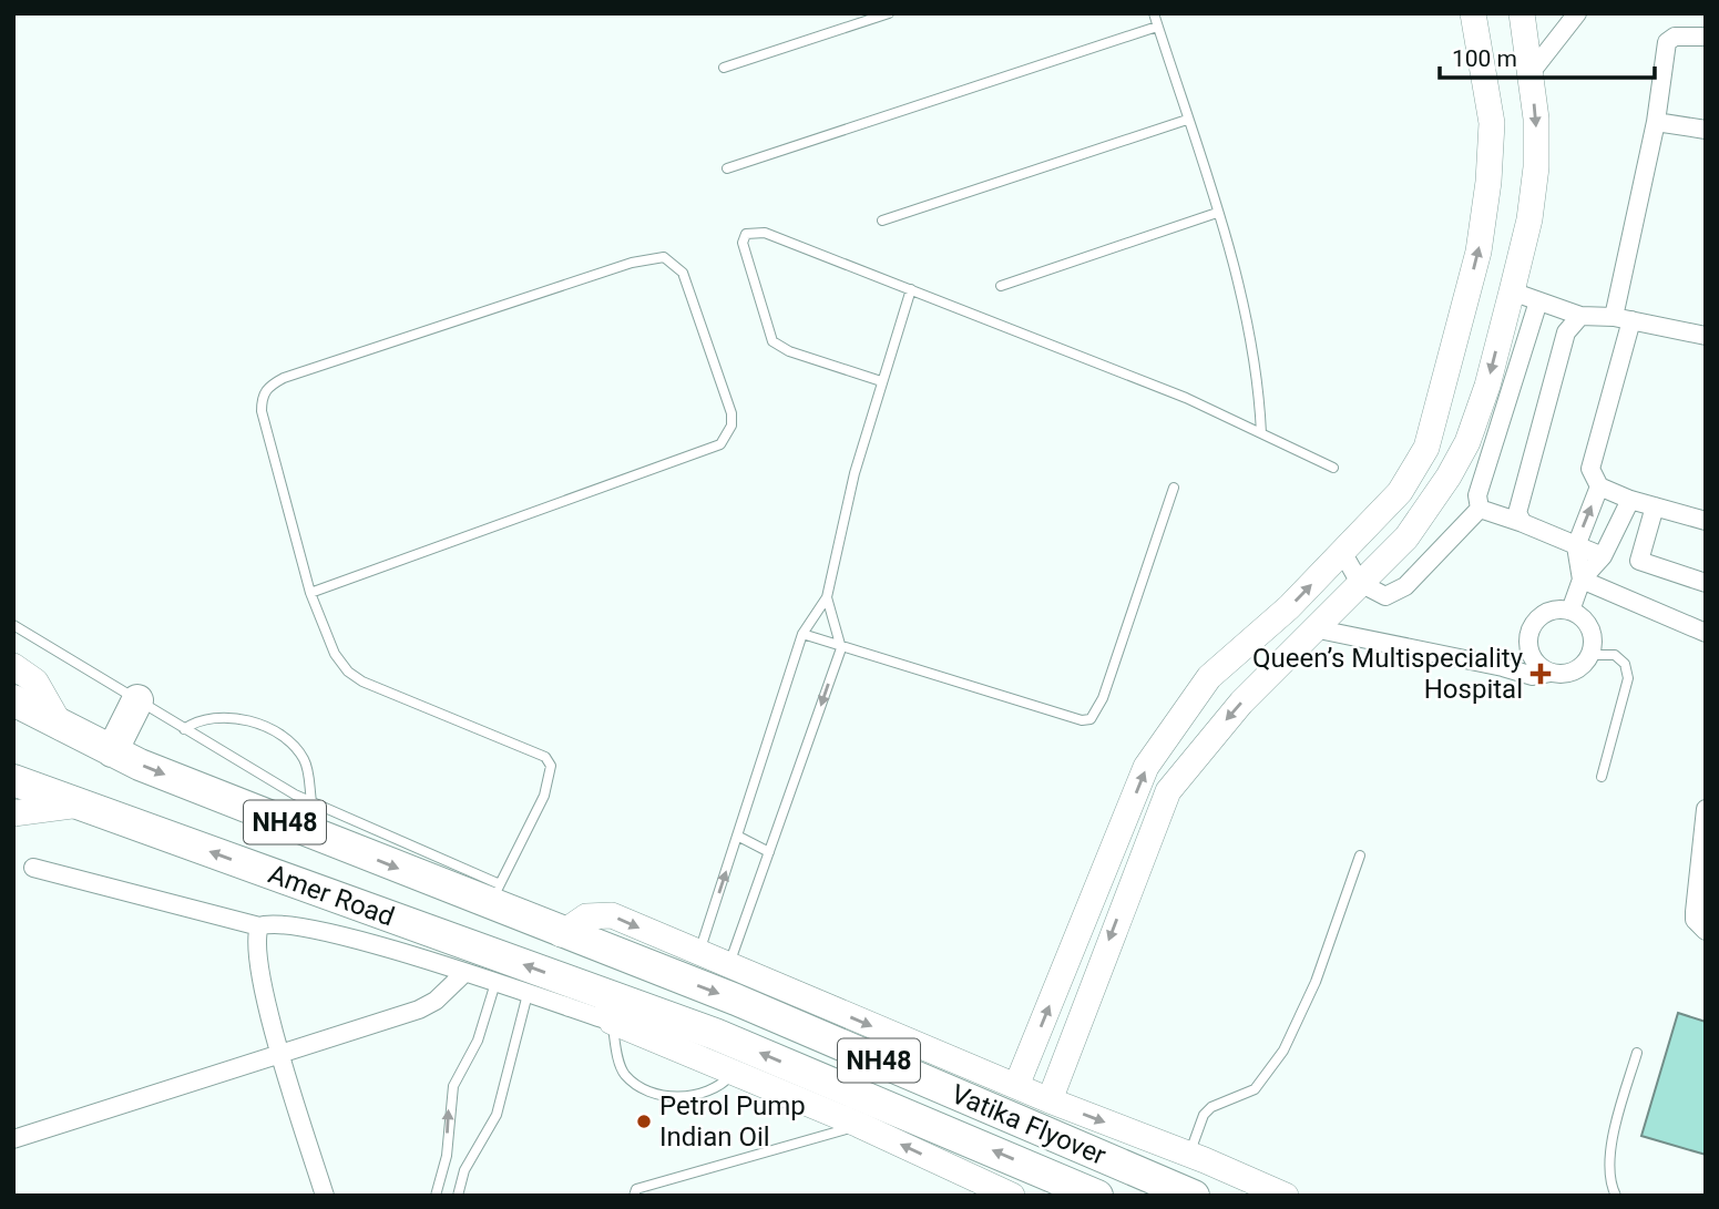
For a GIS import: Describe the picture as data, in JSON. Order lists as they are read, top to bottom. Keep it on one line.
{"streets":{"highway":["NH48","Amer Road","Vatika Flyover"]},"crossings":[["NH48","Vatika Flyover"],["Amer Road","Vatika Flyover"]],"places":{"health":["Queen’s Multispeciality Hospital"],"other":["Petrol Pump Indian Oil"]},"scale_bar":"100 m"}
